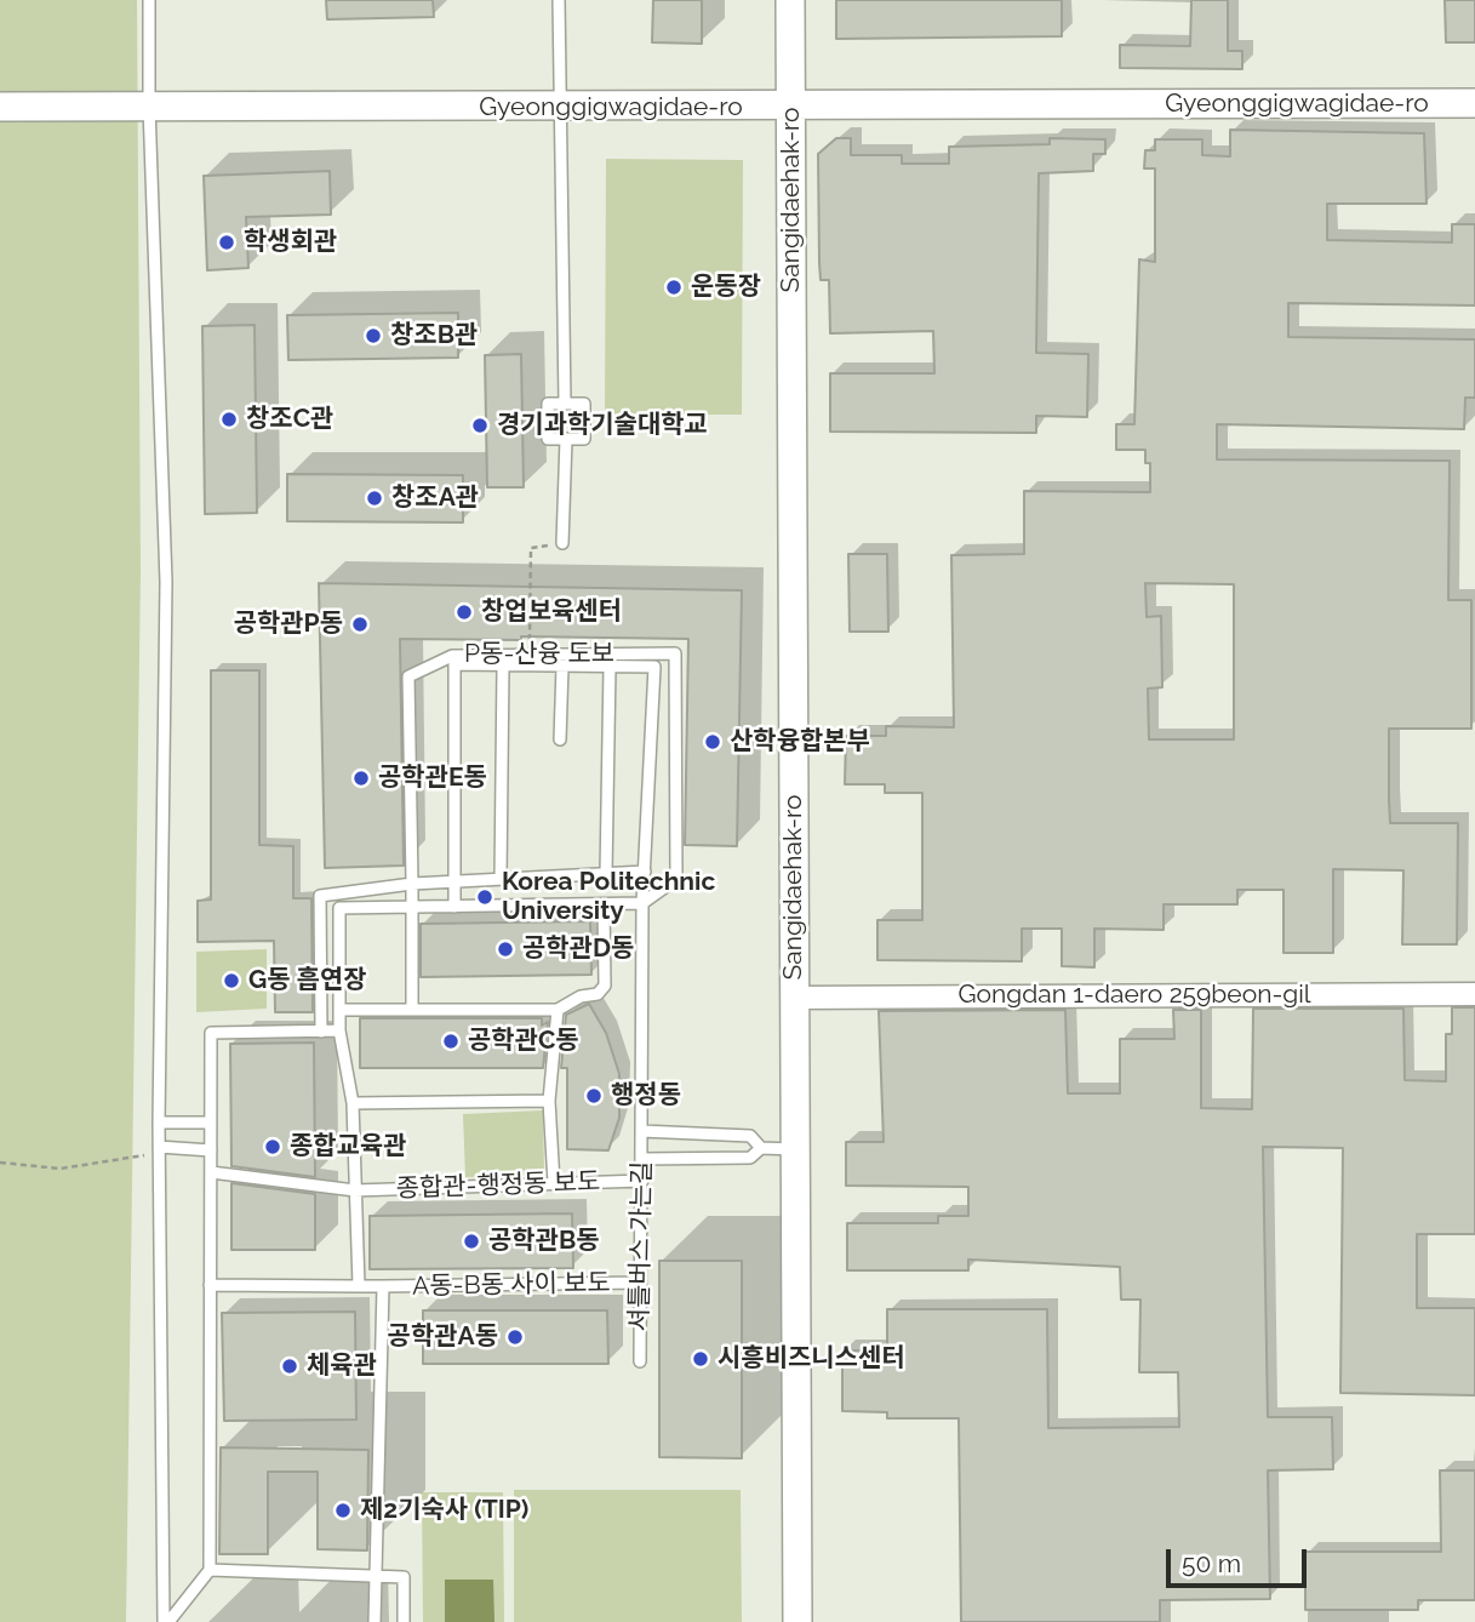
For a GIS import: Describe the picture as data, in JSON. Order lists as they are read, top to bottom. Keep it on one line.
{"streets":{"street":["Gyeonggigwagidae-ro","Sangidaehak-ro","Gongdan 1-daero 259beon-gil"],"lane":["P동-산융 도보","종합관-행정동 보도","셔틀버스 가는길","A동-B동 사이 보도"]},"crossings":[["Gyeonggigwagidae-ro","Sangidaehak-ro"],["Sangidaehak-ro","Gongdan 1-daero 259beon-gil"],["P동-산융 도보","셔틀버스 가는길"],["종합관-행정동 보도","셔틀버스 가는길"],["셔틀버스 가는길","A동-B동 사이 보도"]],"places":["학생회관","운동장","창조B관","창조C관","경기과학기술대학교","창조A관","창업보육센터","공학관P동","산학융합본부","공학관E동","Korea Politechnic University","공학관D동","G동 흡연장","공학관C동","행정동","종합교육관","공학관B동","공학관A동","시흥비즈니스센터","체육관","제2기숙사 (TIP)"],"scale_bar":"50 m"}
